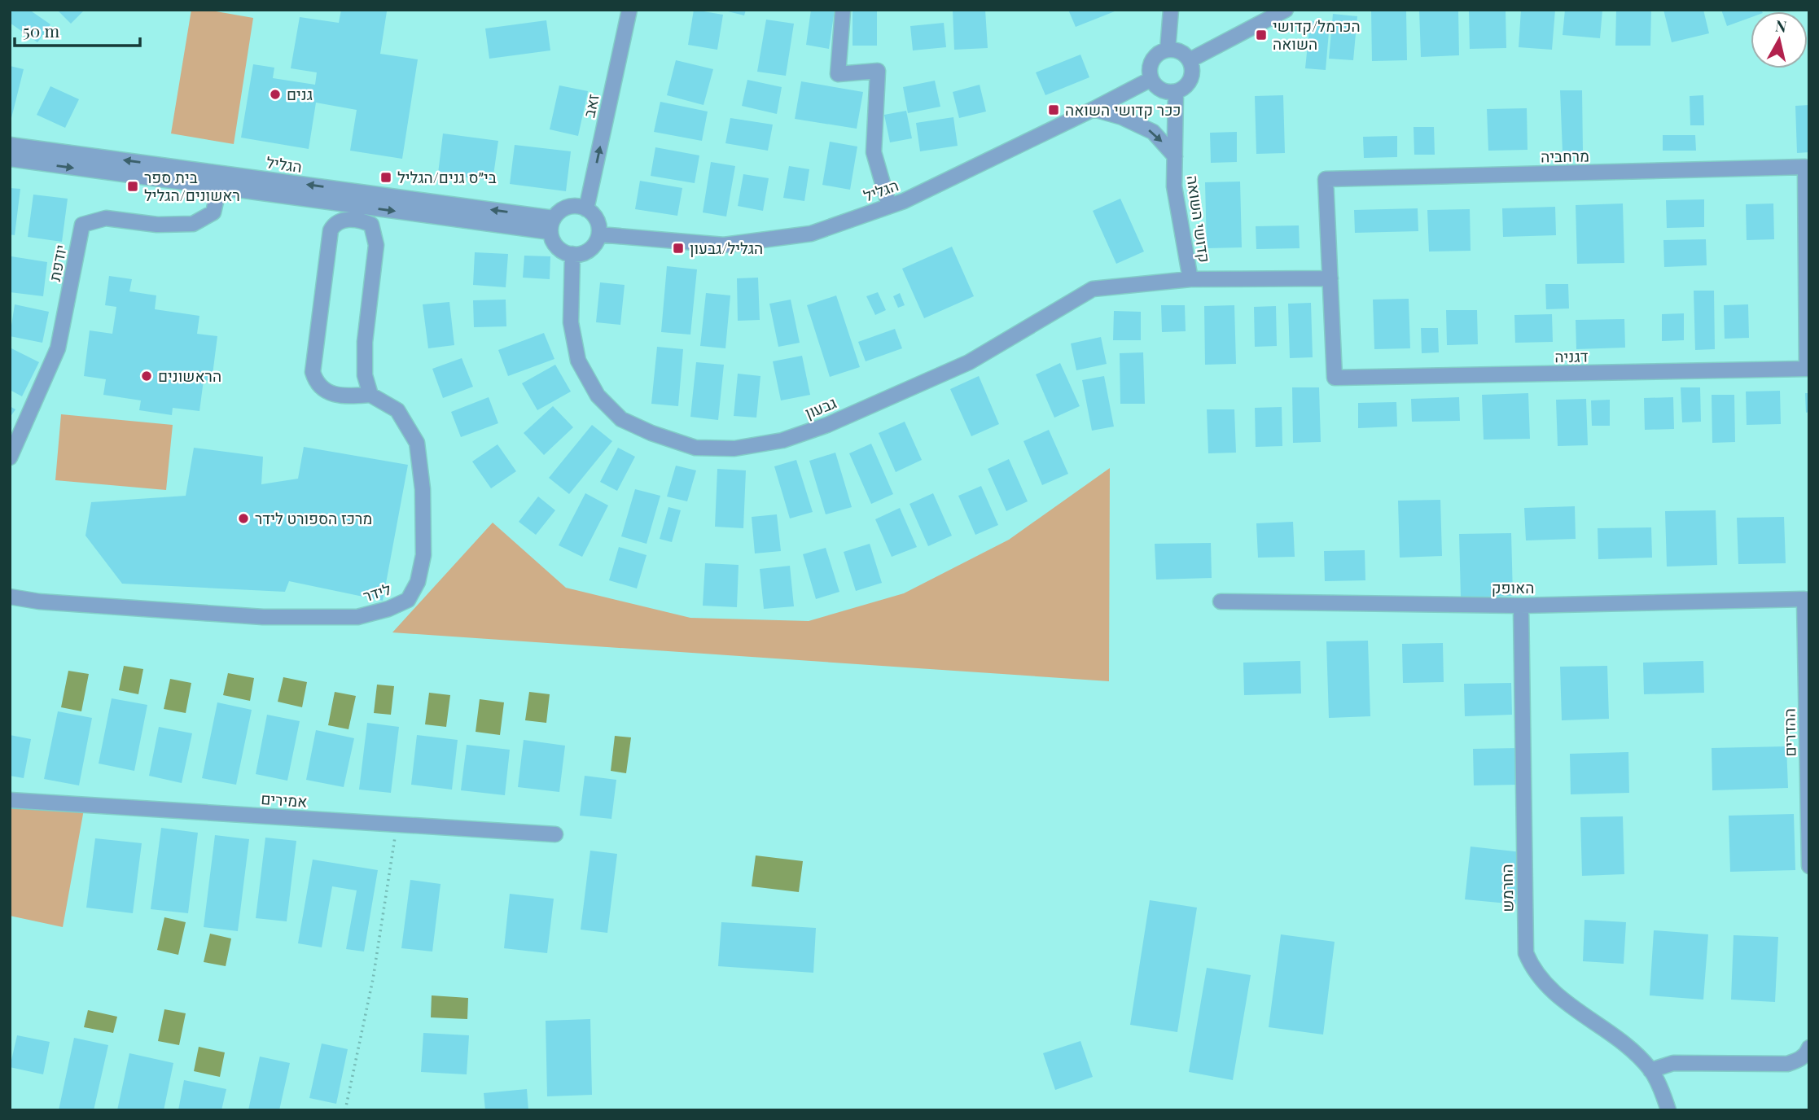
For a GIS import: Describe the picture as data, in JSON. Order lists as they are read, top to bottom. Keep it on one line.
{"streets":{"street":["זאב","מרחביה","הגליל","קדושי השואה","יודפת","דגניה","גבעון","האופק","לידר","ההדרים","אמירים","החרמש"]},"crossings":[["זאב","הגליל"],["זאב","גבעון"],["מרחביה","דגניה"],["הגליל","קדושי השואה"],["הגליל","יודפת"],["הגליל","גבעון"],["קדושי השואה","דגניה"],["קדושי השואה","גבעון"],["האופק","ההדרים"],["האופק","החרמש"]],"one_way":["זאב"],"places":{"transit":["הכרמל/קדושי השואה","ככר קדושי השואה","בי״ס גנים/הגליל","בית ספר ראשונים/הגליל","הגליל/גבעון"],"other":["גנים","הראשונים","מרכז הספורט לידר"]},"scale_bar":"50 m","north":"top"}
